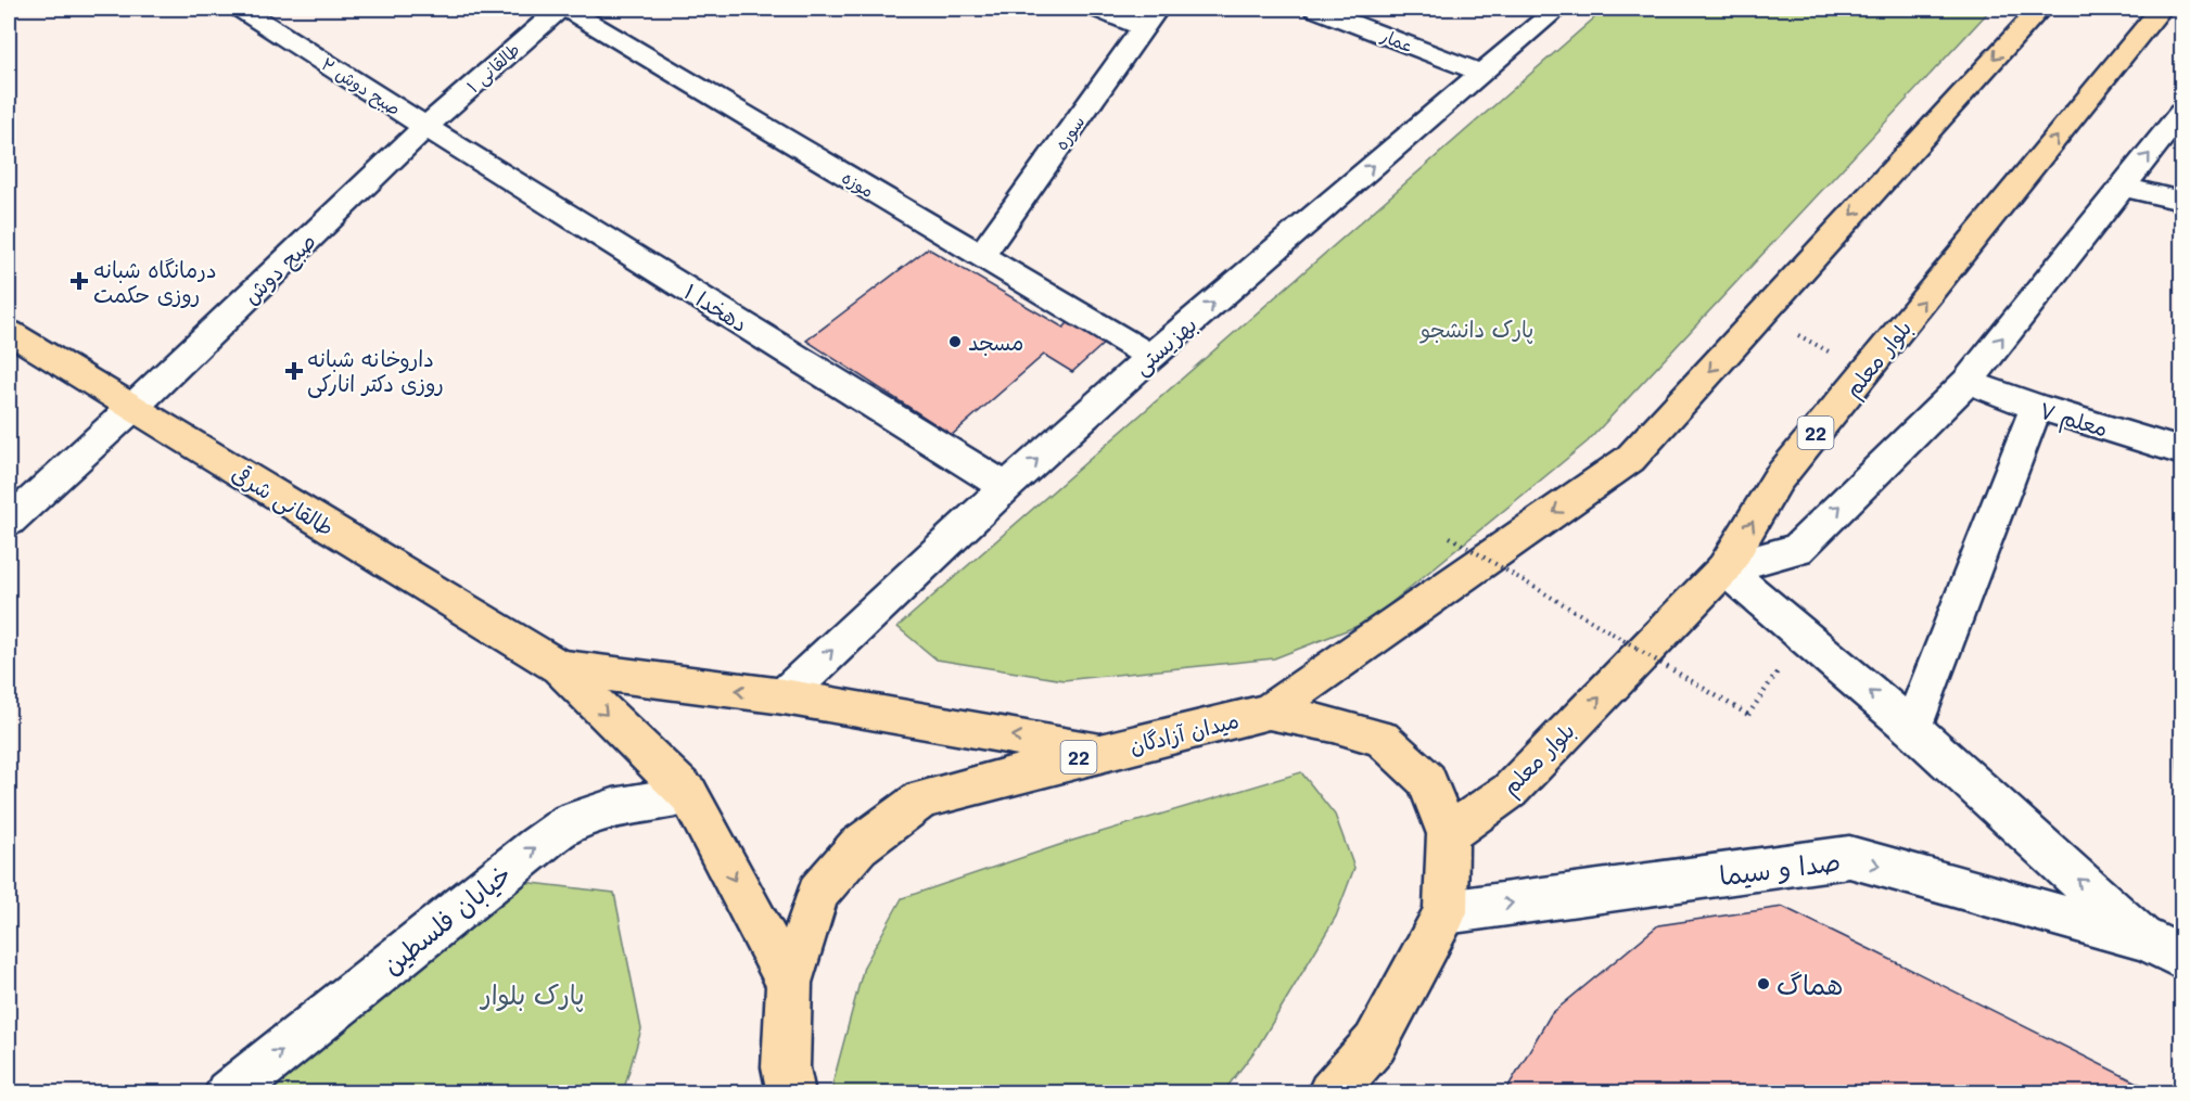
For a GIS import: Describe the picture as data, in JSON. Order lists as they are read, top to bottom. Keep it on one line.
{"streets":{"main road":["بلوار معلم","22","طالقانی شرقی","میدان آزادگان"],"street":["عمار","طالقانی ۱","صبح دوش ۲","سوره","موزه","صبح دوش","دهخدا ۱","بهزیستی","معلم ۷","صدا و سیما","خیابان فلسطین"]},"crossings":[["عمار","بهزیستی"],["طالقانی ۱","صبح دوش ۲"],["طالقانی ۱","صبح دوش"],["طالقانی ۱","دهخدا ۱"],["صبح دوش ۲","صبح دوش"],["صبح دوش ۲","دهخدا ۱"],["سوره","موزه"],["موزه","بهزیستی"],["صبح دوش","دهخدا ۱"],["صبح دوش","طالقانی شرقی"],["دهخدا ۱","بهزیستی"],["بلوار معلم","میدان آزادگان"],["بلوار معلم","صدا و سیما"],["میدان آزادگان","صدا و سیما"]],"one_way":["بهزیستی","خیابان فلسطین"],"parks":["پارک دانشجو","پارک بلوار"],"places":{"health":["درمانگاه شبانه روزی حکمت","داروخانه شبانه روزی دکتر انارکی"],"other":["مسجد","هماگ"]}}
